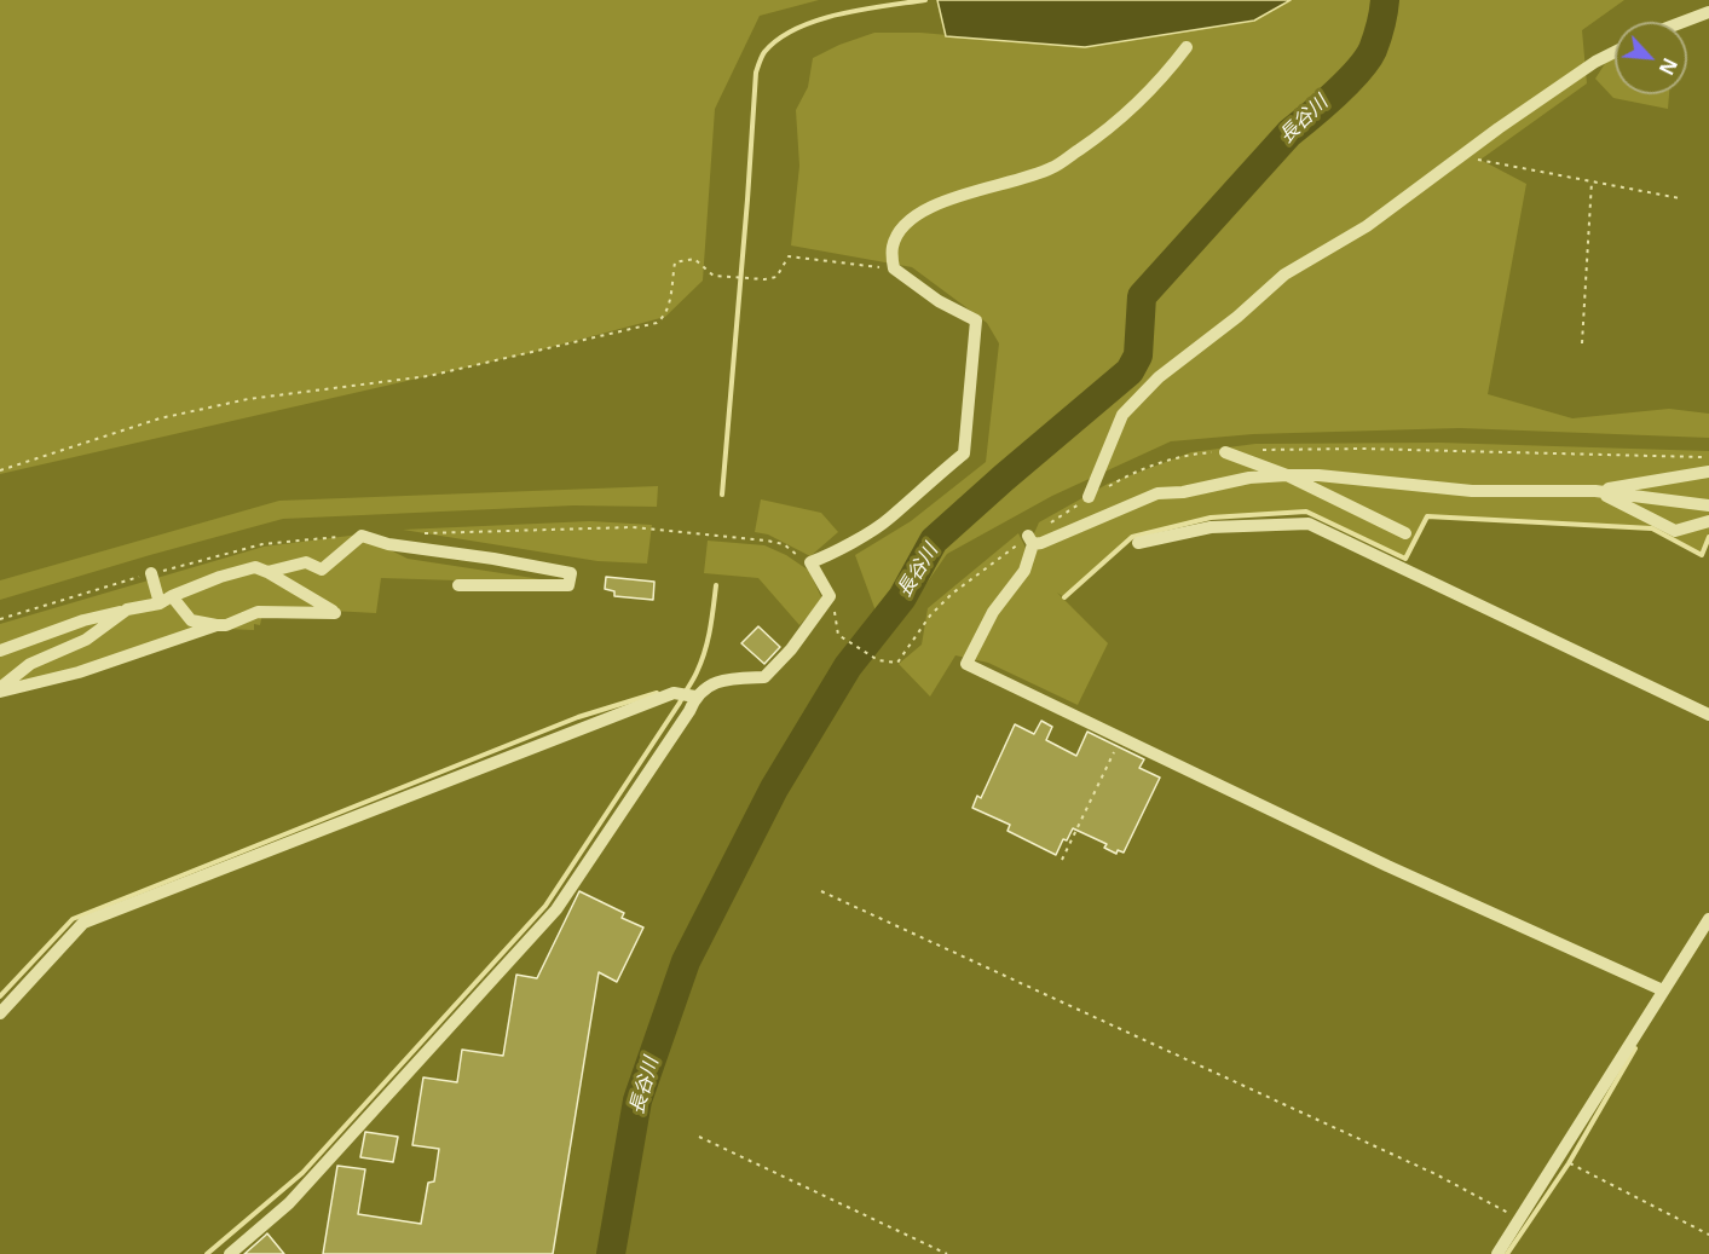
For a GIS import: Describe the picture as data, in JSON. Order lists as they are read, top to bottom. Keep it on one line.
{"water":["長谷川"],"north":"bottom right"}
